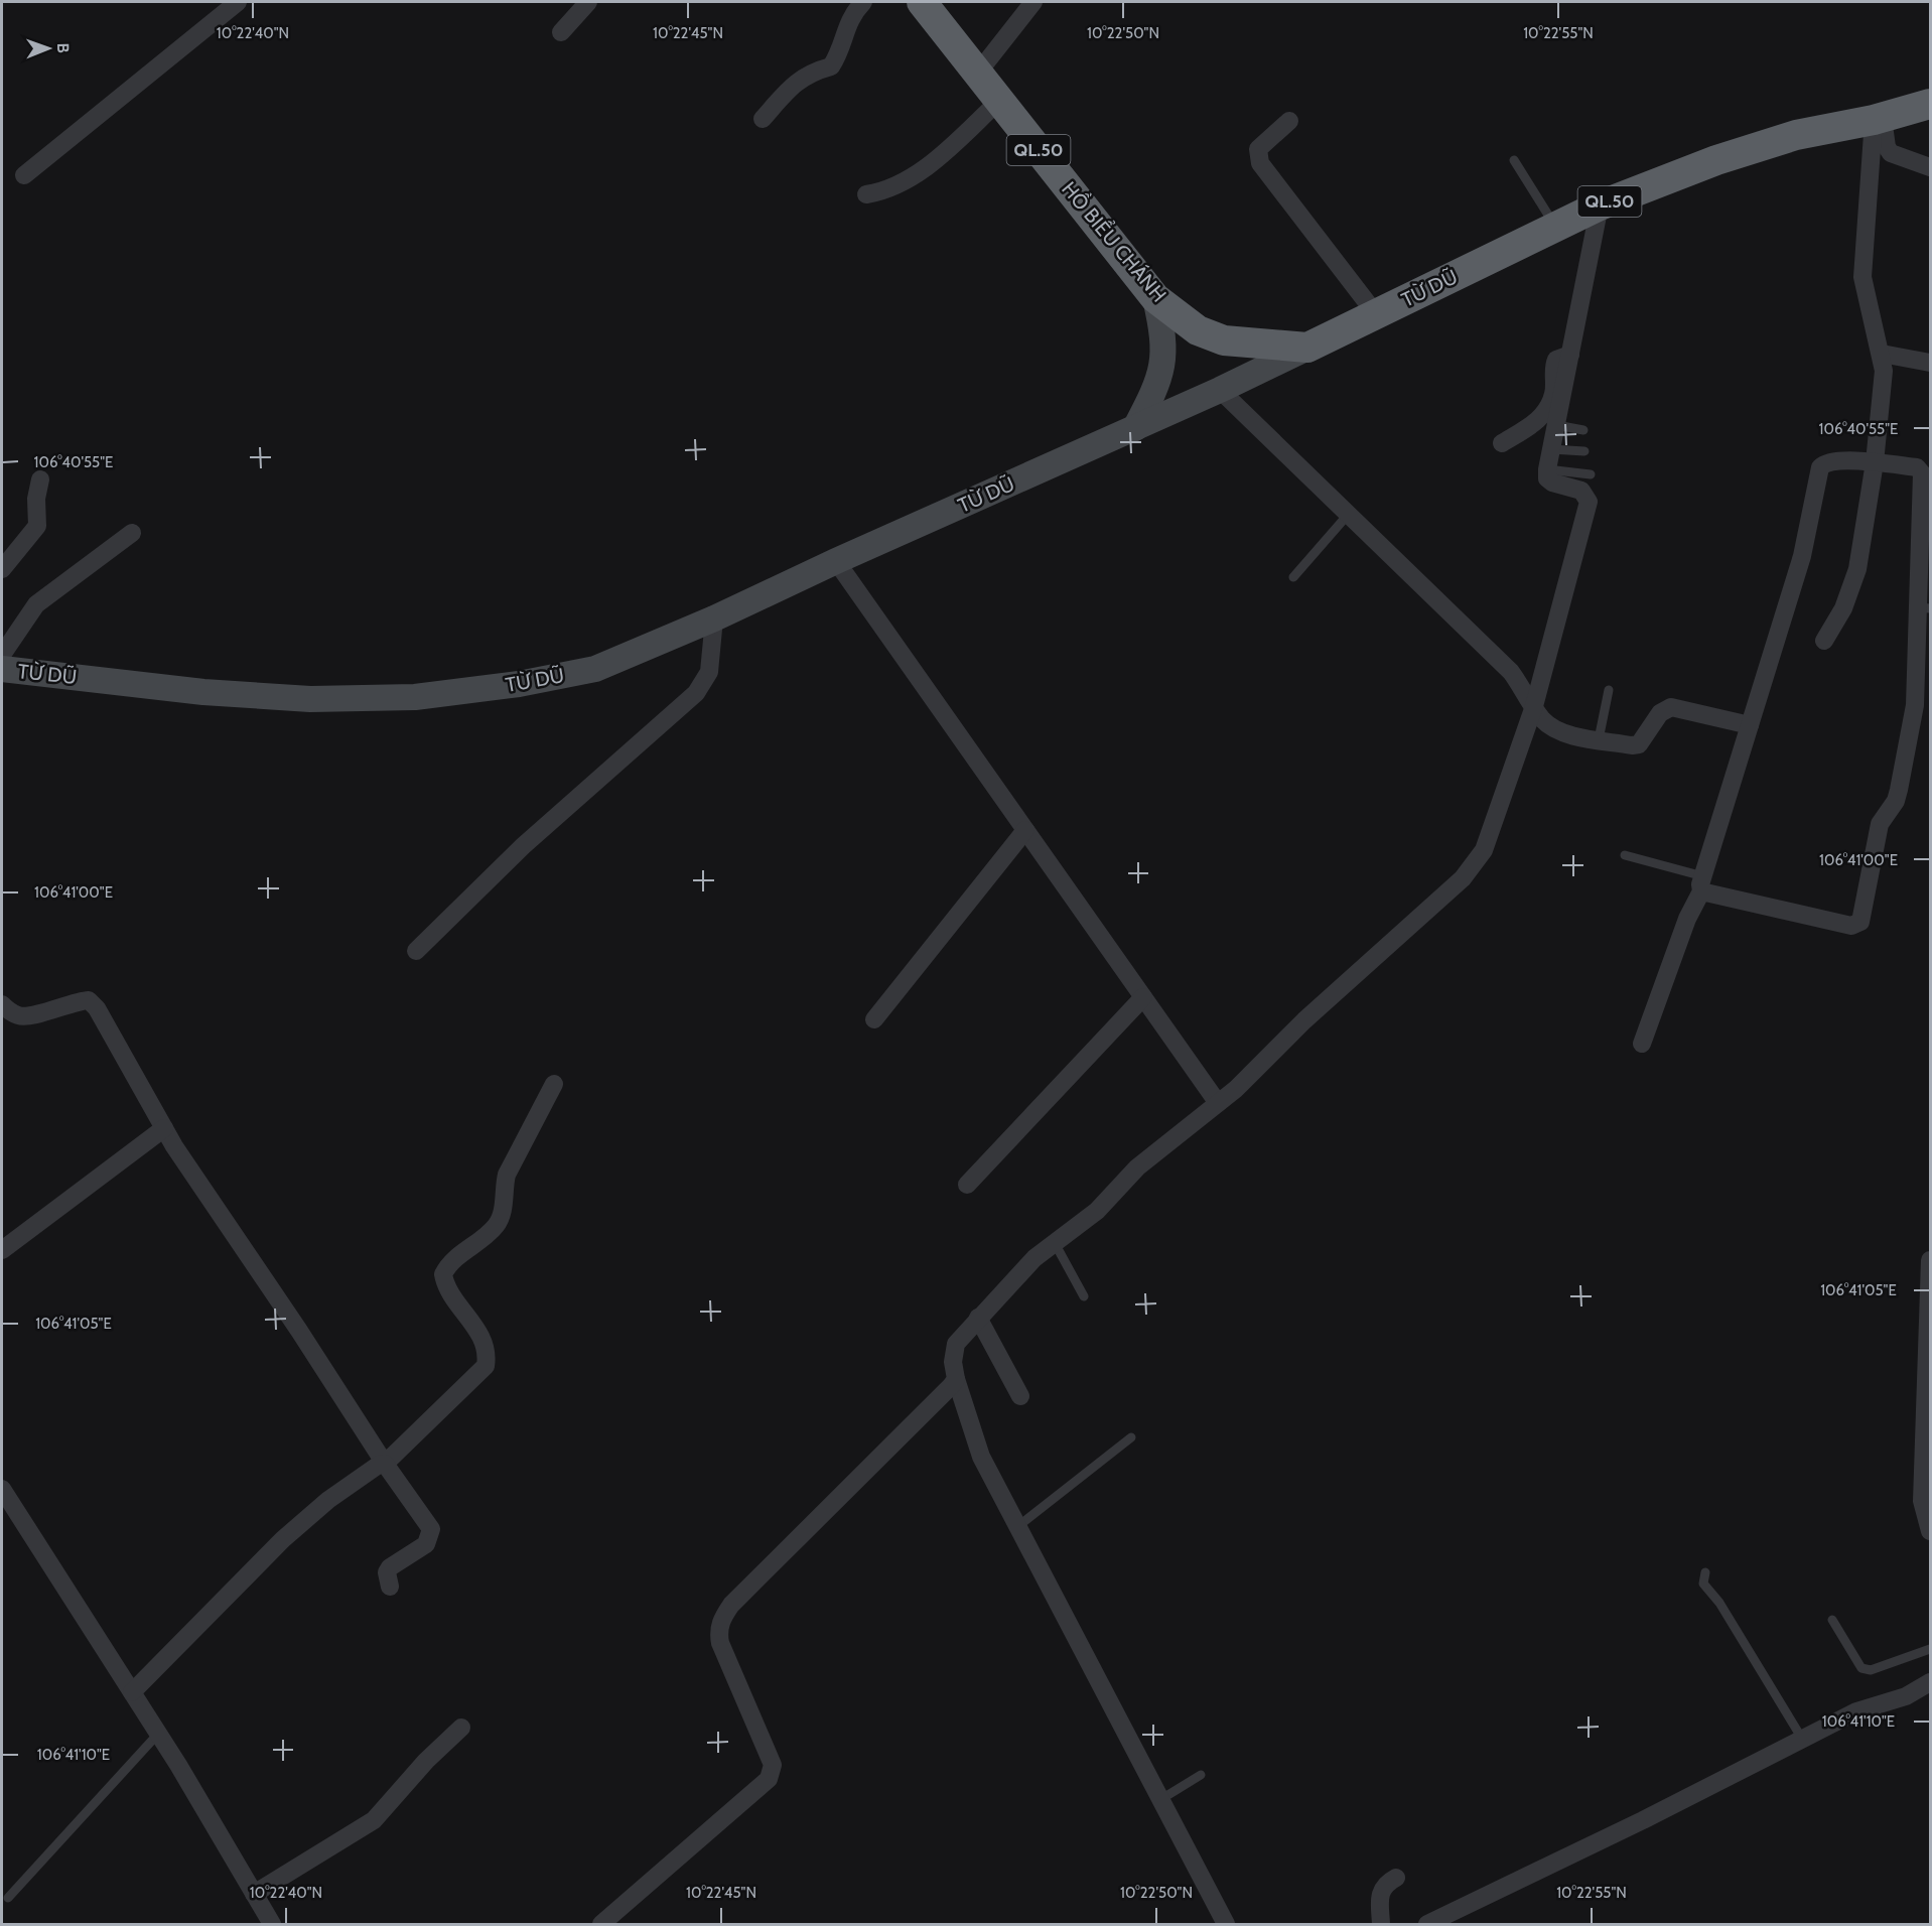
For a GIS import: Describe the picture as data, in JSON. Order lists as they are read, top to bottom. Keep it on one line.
{"streets":{"highway":["QL.50","HỒ BIỂU CHÁNH","TỪ DŨ"]},"crossings":[["HỒ BIỂU CHÁNH","TỪ DŨ"]],"north":"right","coordinates":["10°22'40\"N","10°22'45\"N","10°22'50\"N","10°22'55\"N","106°40'55\"E","106°41'00\"E","106°41'05\"E","106°41'10\"E"]}
